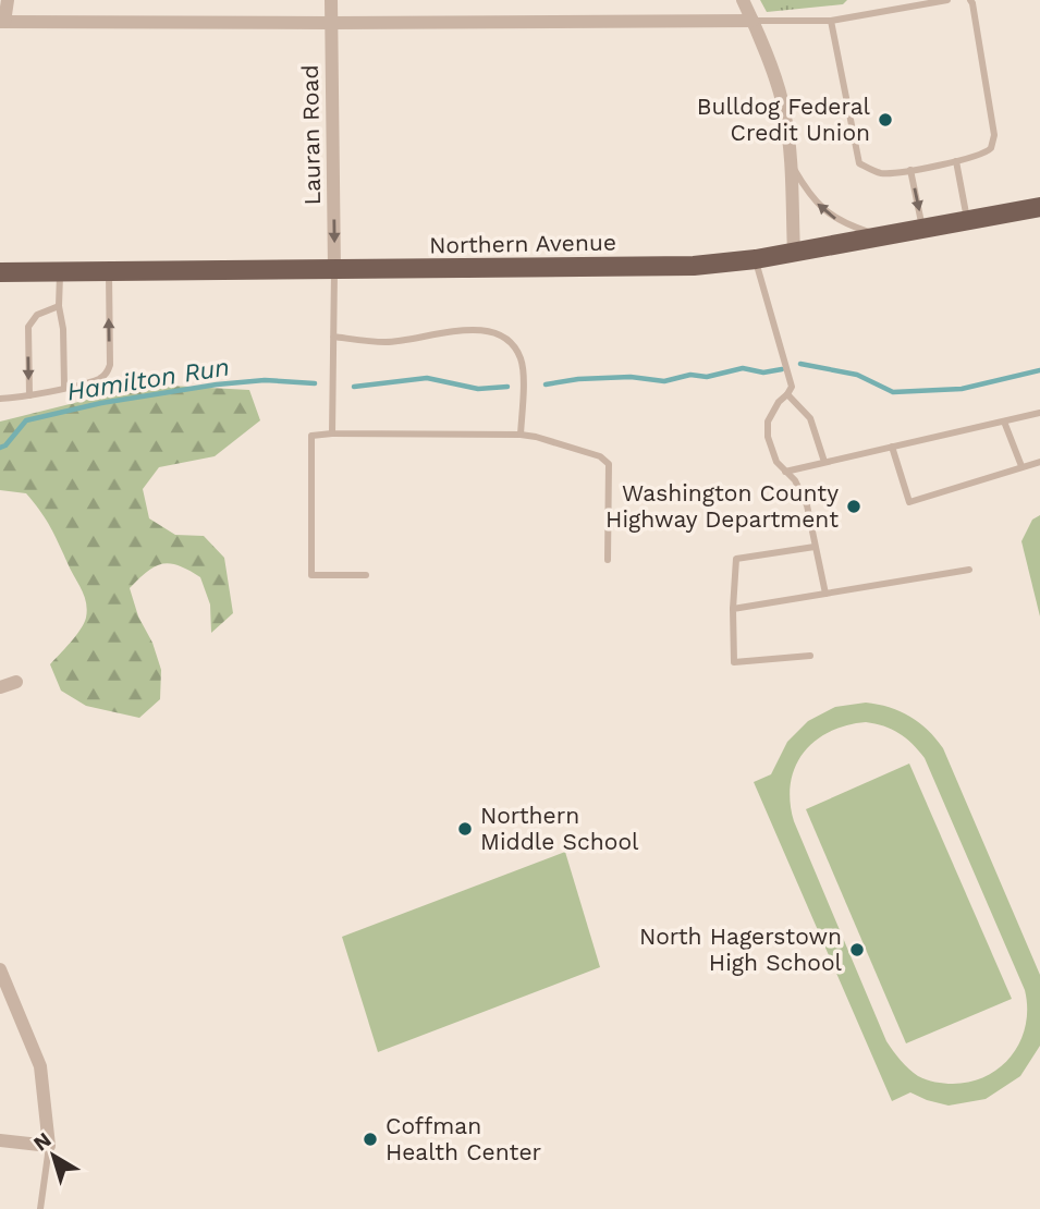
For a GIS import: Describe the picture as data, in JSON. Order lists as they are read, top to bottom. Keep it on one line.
{"streets":{"main road":["Northern Avenue"],"street":["Lauran Road"]},"crossings":[["Lauran Road","Northern Avenue"]],"one_way":["Lauran Road"],"water":["Hamilton Run"],"places":["Bulldog Federal Credit Union","Washington County Highway Department","Northern Middle School","North Hagerstown High School","Coffman Health Center"],"north":"top left"}
